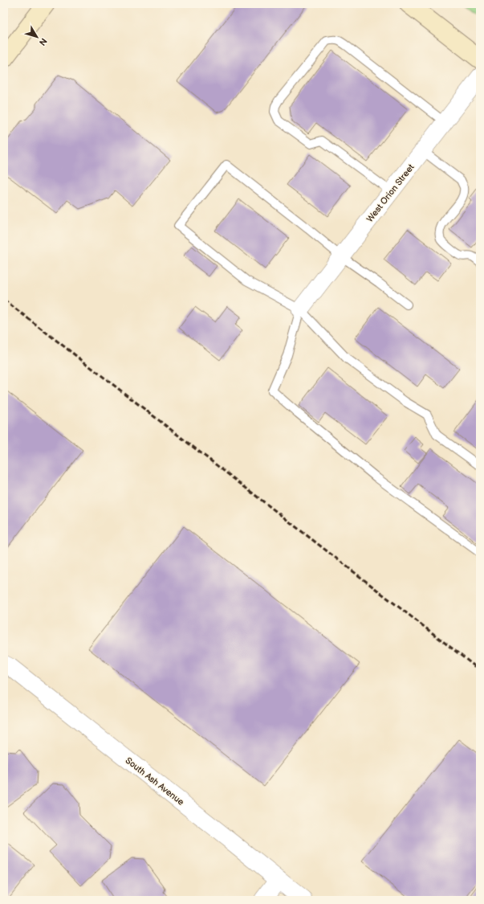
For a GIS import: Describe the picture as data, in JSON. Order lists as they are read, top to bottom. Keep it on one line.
{"streets":{"street":["West Orion Street","South Ash Avenue"]},"north":"bottom right"}
